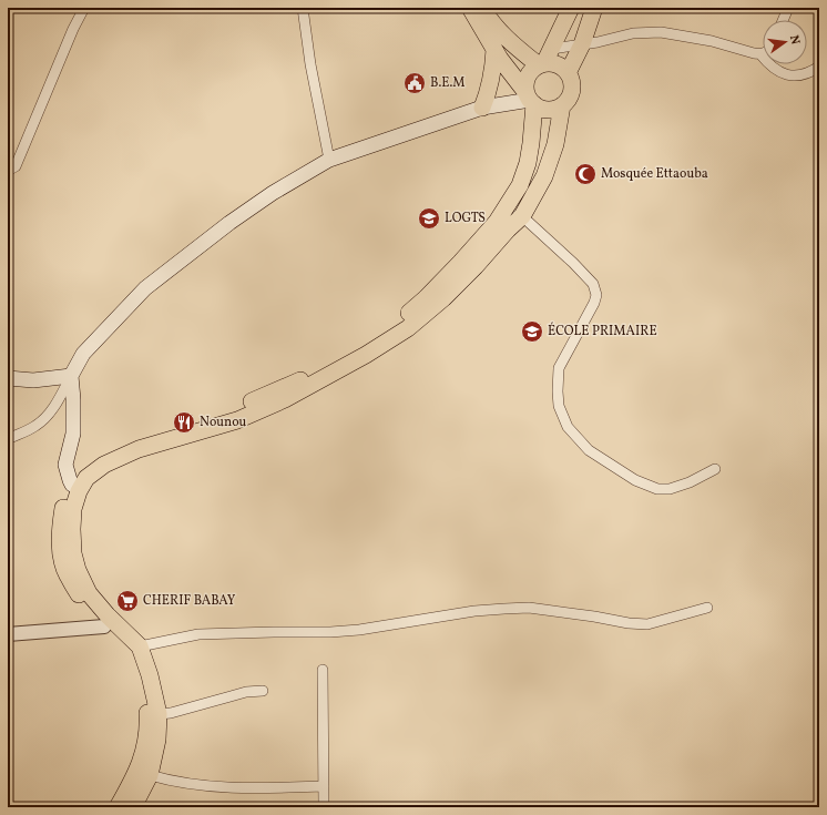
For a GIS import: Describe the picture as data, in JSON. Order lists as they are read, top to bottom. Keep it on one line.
{"places":{"public building":["B.E.M"],"mosque":["Mosquée Ettaouba"],"school or university":["LOGTS","ÉCOLE PRIMAIRE"],"restaurant":["Nounou"],"supermarket":["CHERIF BABAY"]},"north":"right"}
